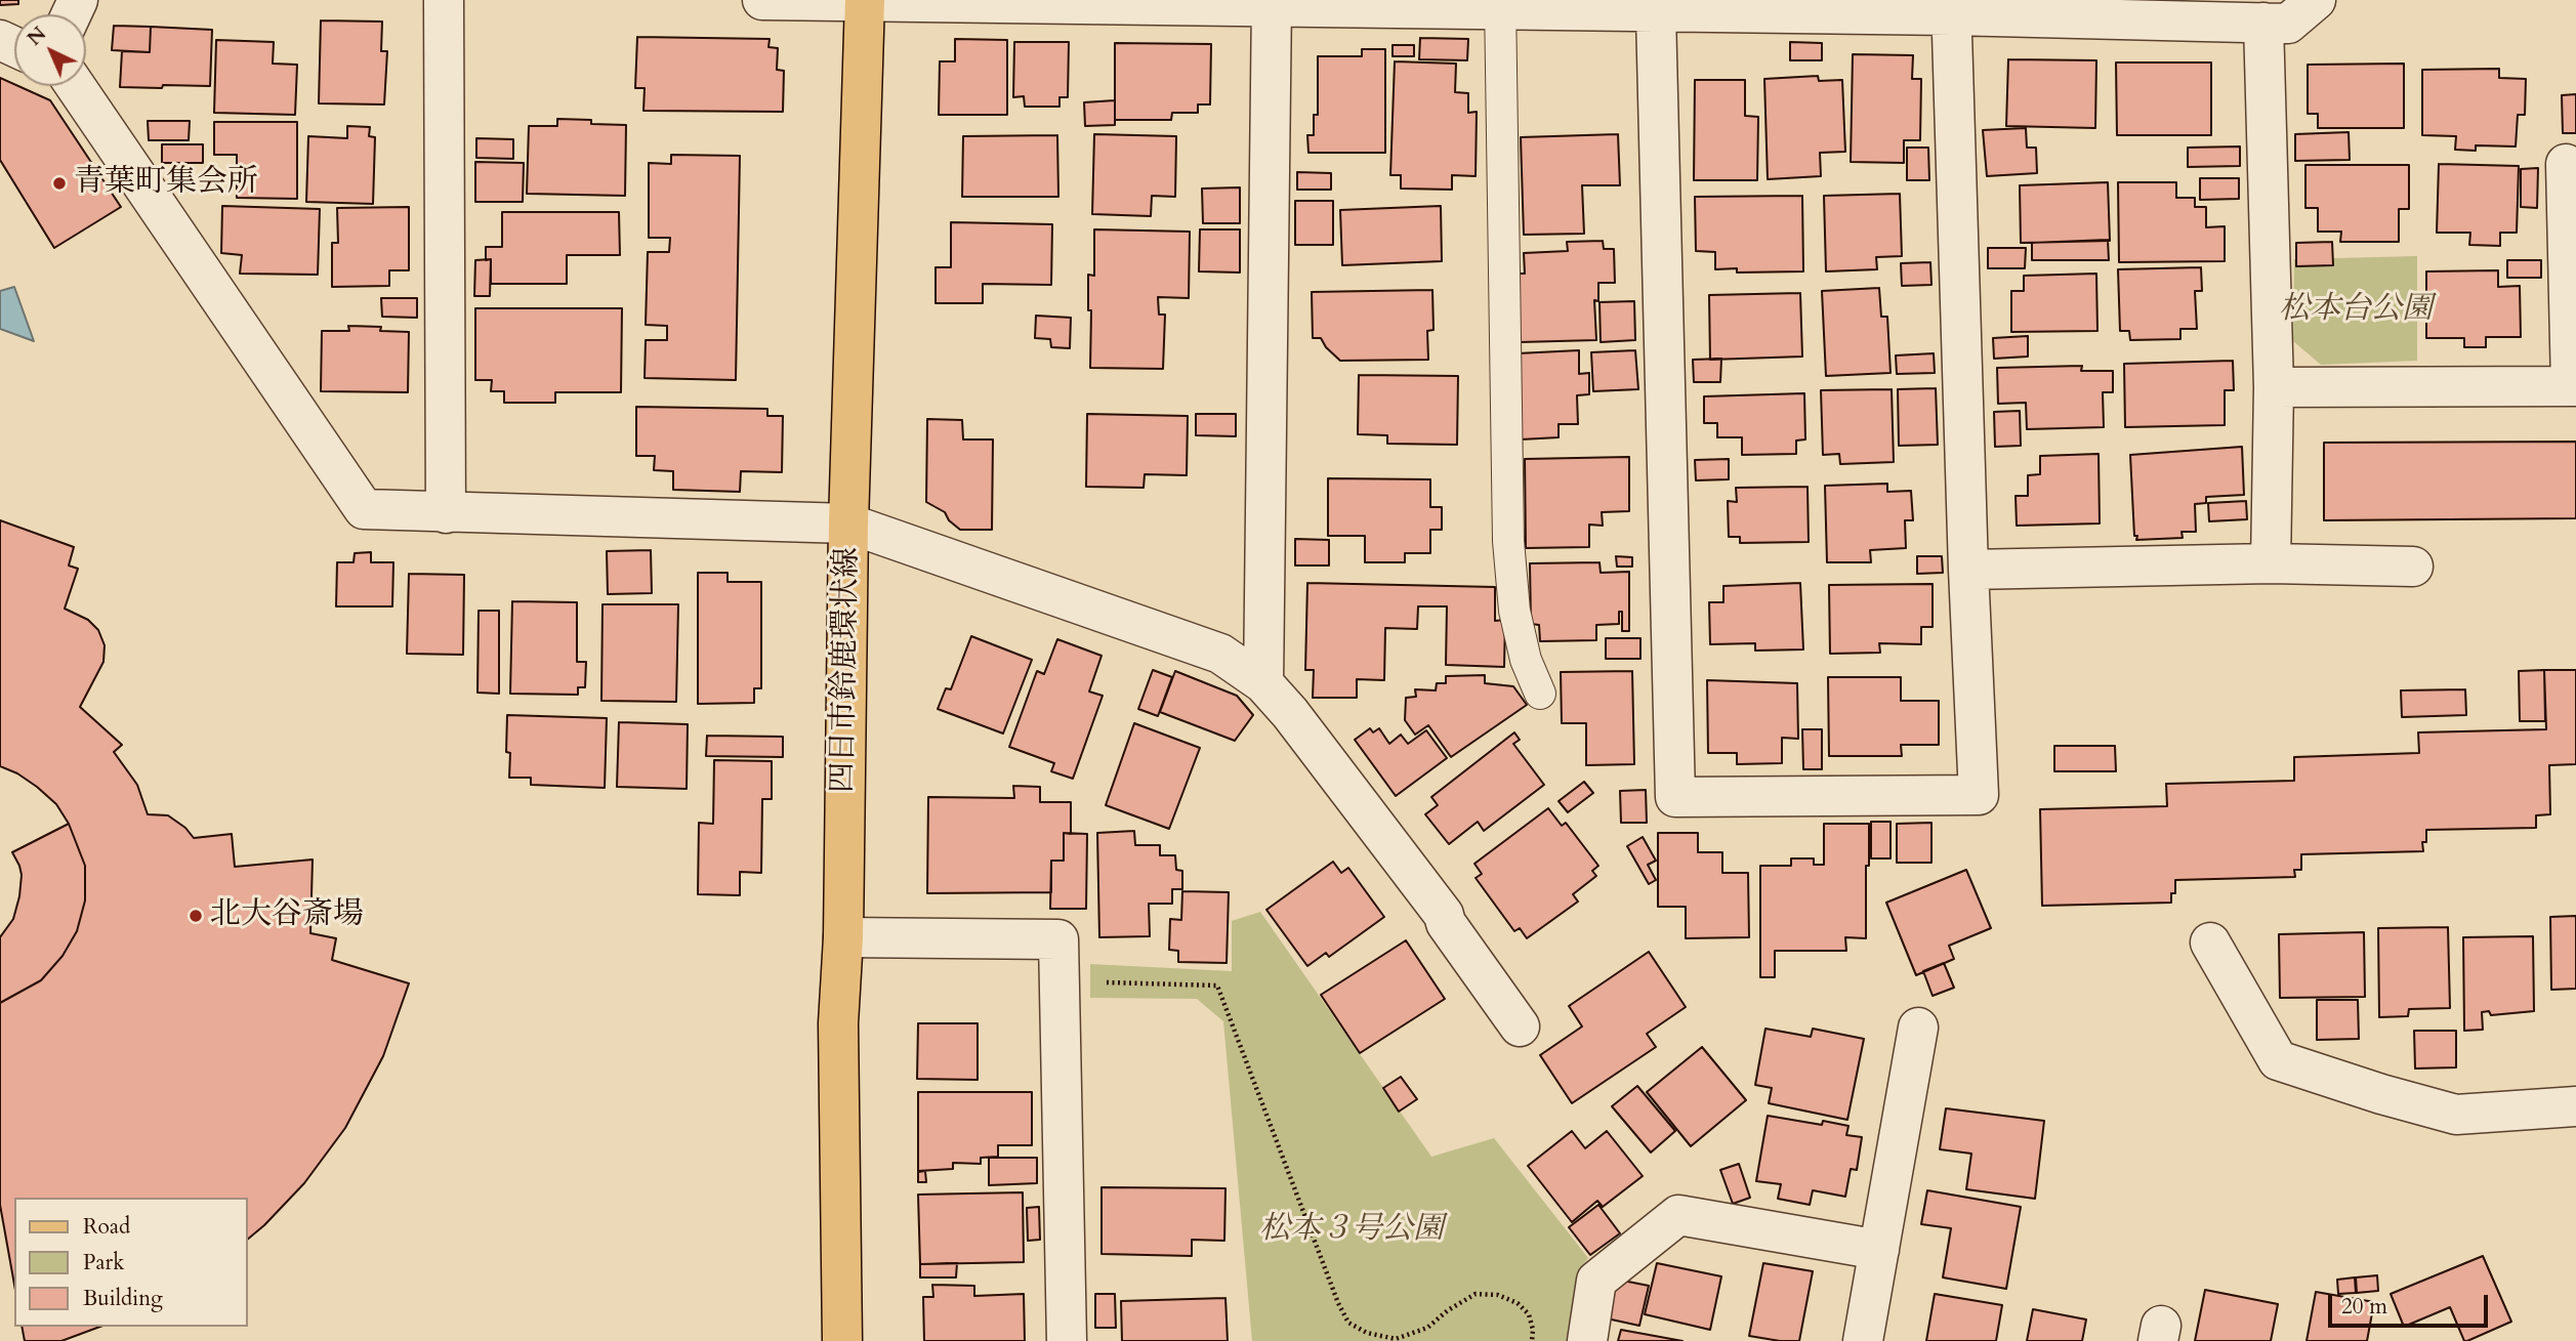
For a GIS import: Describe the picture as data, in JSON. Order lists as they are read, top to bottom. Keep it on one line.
{"streets":{"main road":["四日市鈴鹿環状線"]},"parks":["松本台公園","松本３号公園"],"places":["青葉町集会所","北大谷斎場"],"legend":["Road","Park","Building"],"scale_bar":"20 m","north":"top left"}
